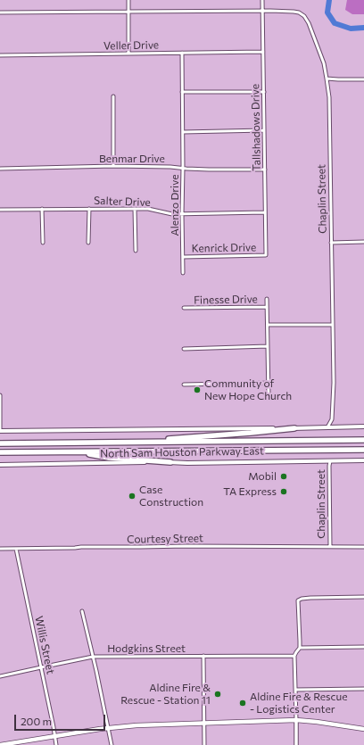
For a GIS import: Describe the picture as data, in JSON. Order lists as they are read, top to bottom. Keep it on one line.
{"streets":{"highway":["North Sam Houston Parkway East"],"street":["Veller Drive","Tallshadows Drive","Benmar Drive","Chaplin Street","Salter Drive","Alenzo Drive","Kenrick Drive","Finesse Drive","Courtesy Street","Willis Street","Hodgkins Street"]},"crossings":[["Veller Drive","Tallshadows Drive"],["Veller Drive","Alenzo Drive"],["Tallshadows Drive","Benmar Drive"],["Tallshadows Drive","Chaplin Street"],["Tallshadows Drive","Salter Drive"],["Tallshadows Drive","Kenrick Drive"],["Benmar Drive","Alenzo Drive"],["Chaplin Street","North Sam Houston Parkway East"],["Chaplin Street","Courtesy Street"],["Salter Drive","Alenzo Drive"],["Alenzo Drive","Kenrick Drive"],["Courtesy Street","Willis Street"],["Willis Street","Hodgkins Street"]],"places":["Community of New Hope Church","Mobil","TA Express","Case Construction","Aldine Fire & Rescue - Station 11","Aldine Fire & Rescue - Logistics Center"],"scale_bar":"200 m"}
